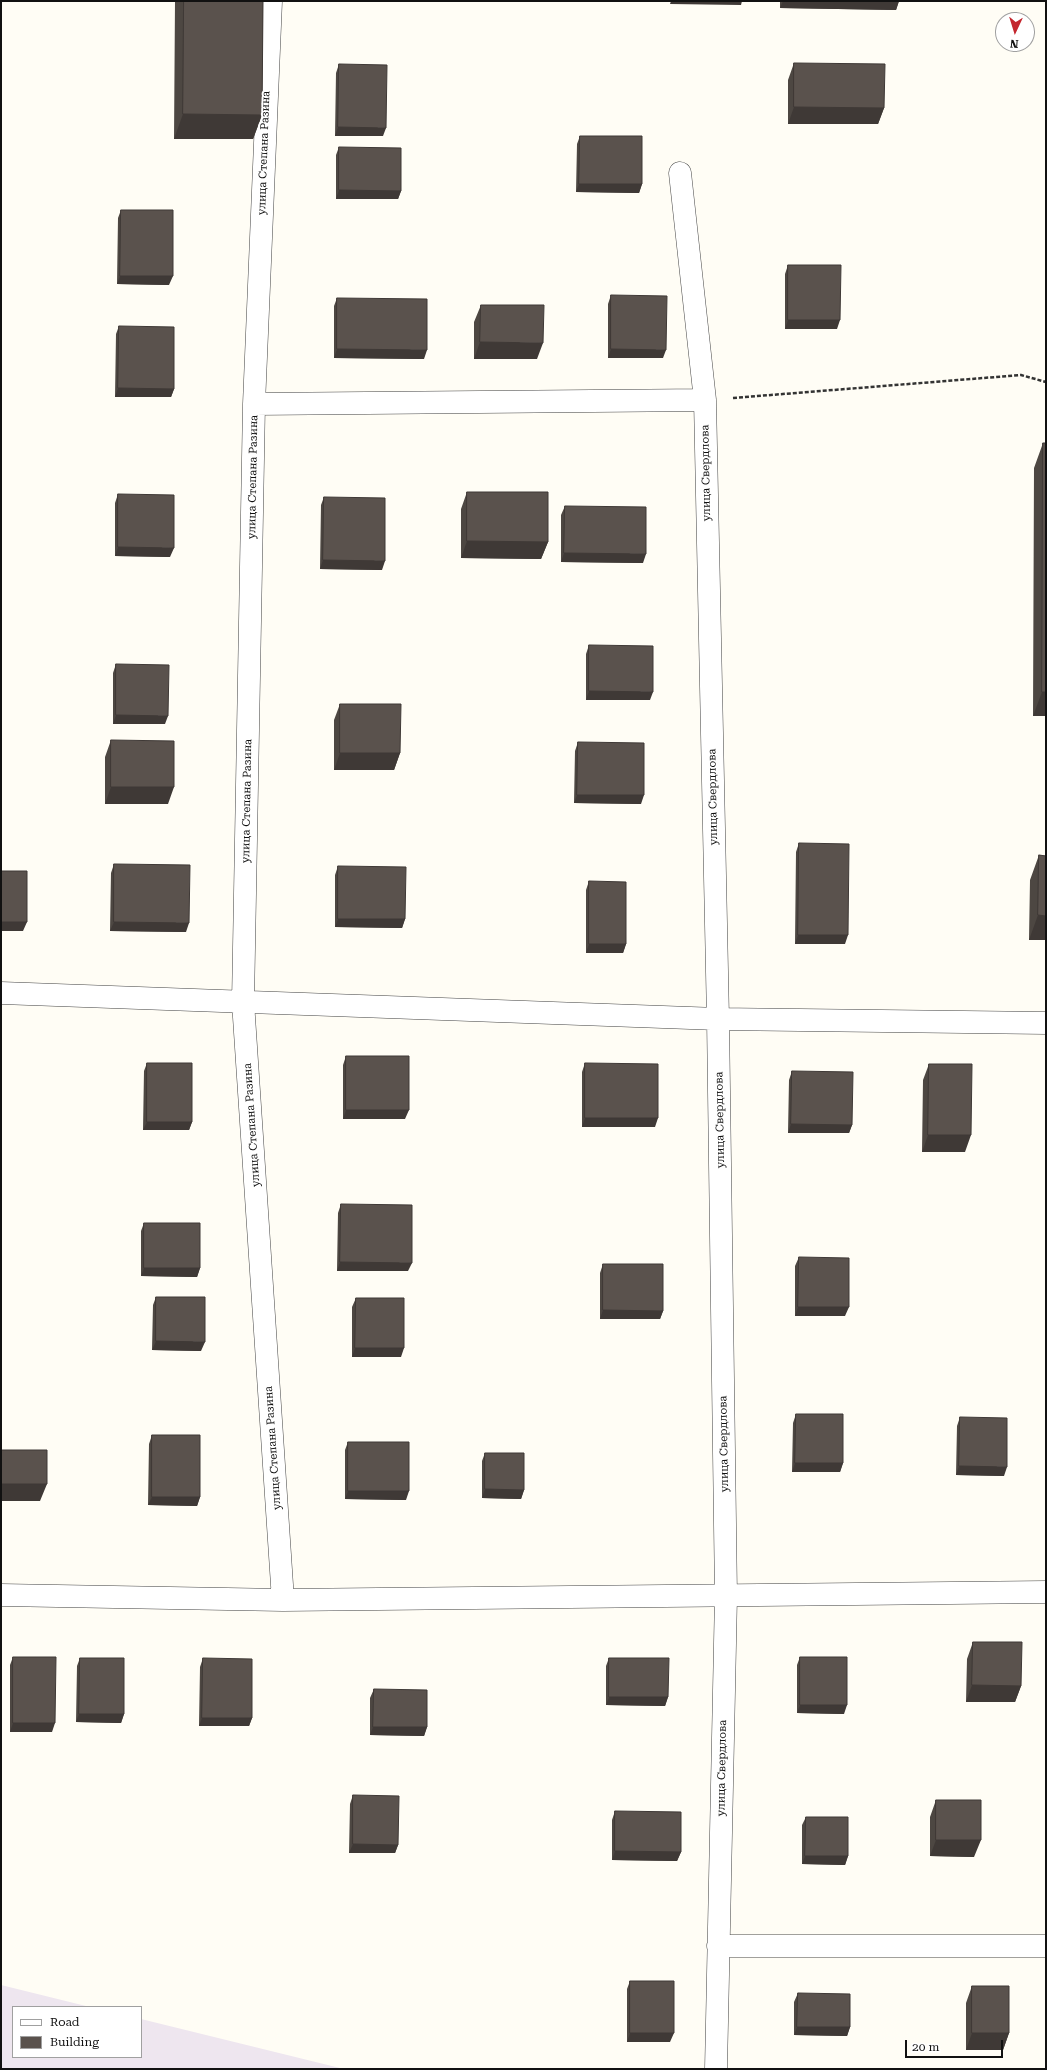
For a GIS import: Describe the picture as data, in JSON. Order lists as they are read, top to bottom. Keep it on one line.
{"streets":{"street":["улица Степана Разина","улица Свердлова"]},"legend":["Road","Building"],"scale_bar":"20 m","north":"bottom"}
